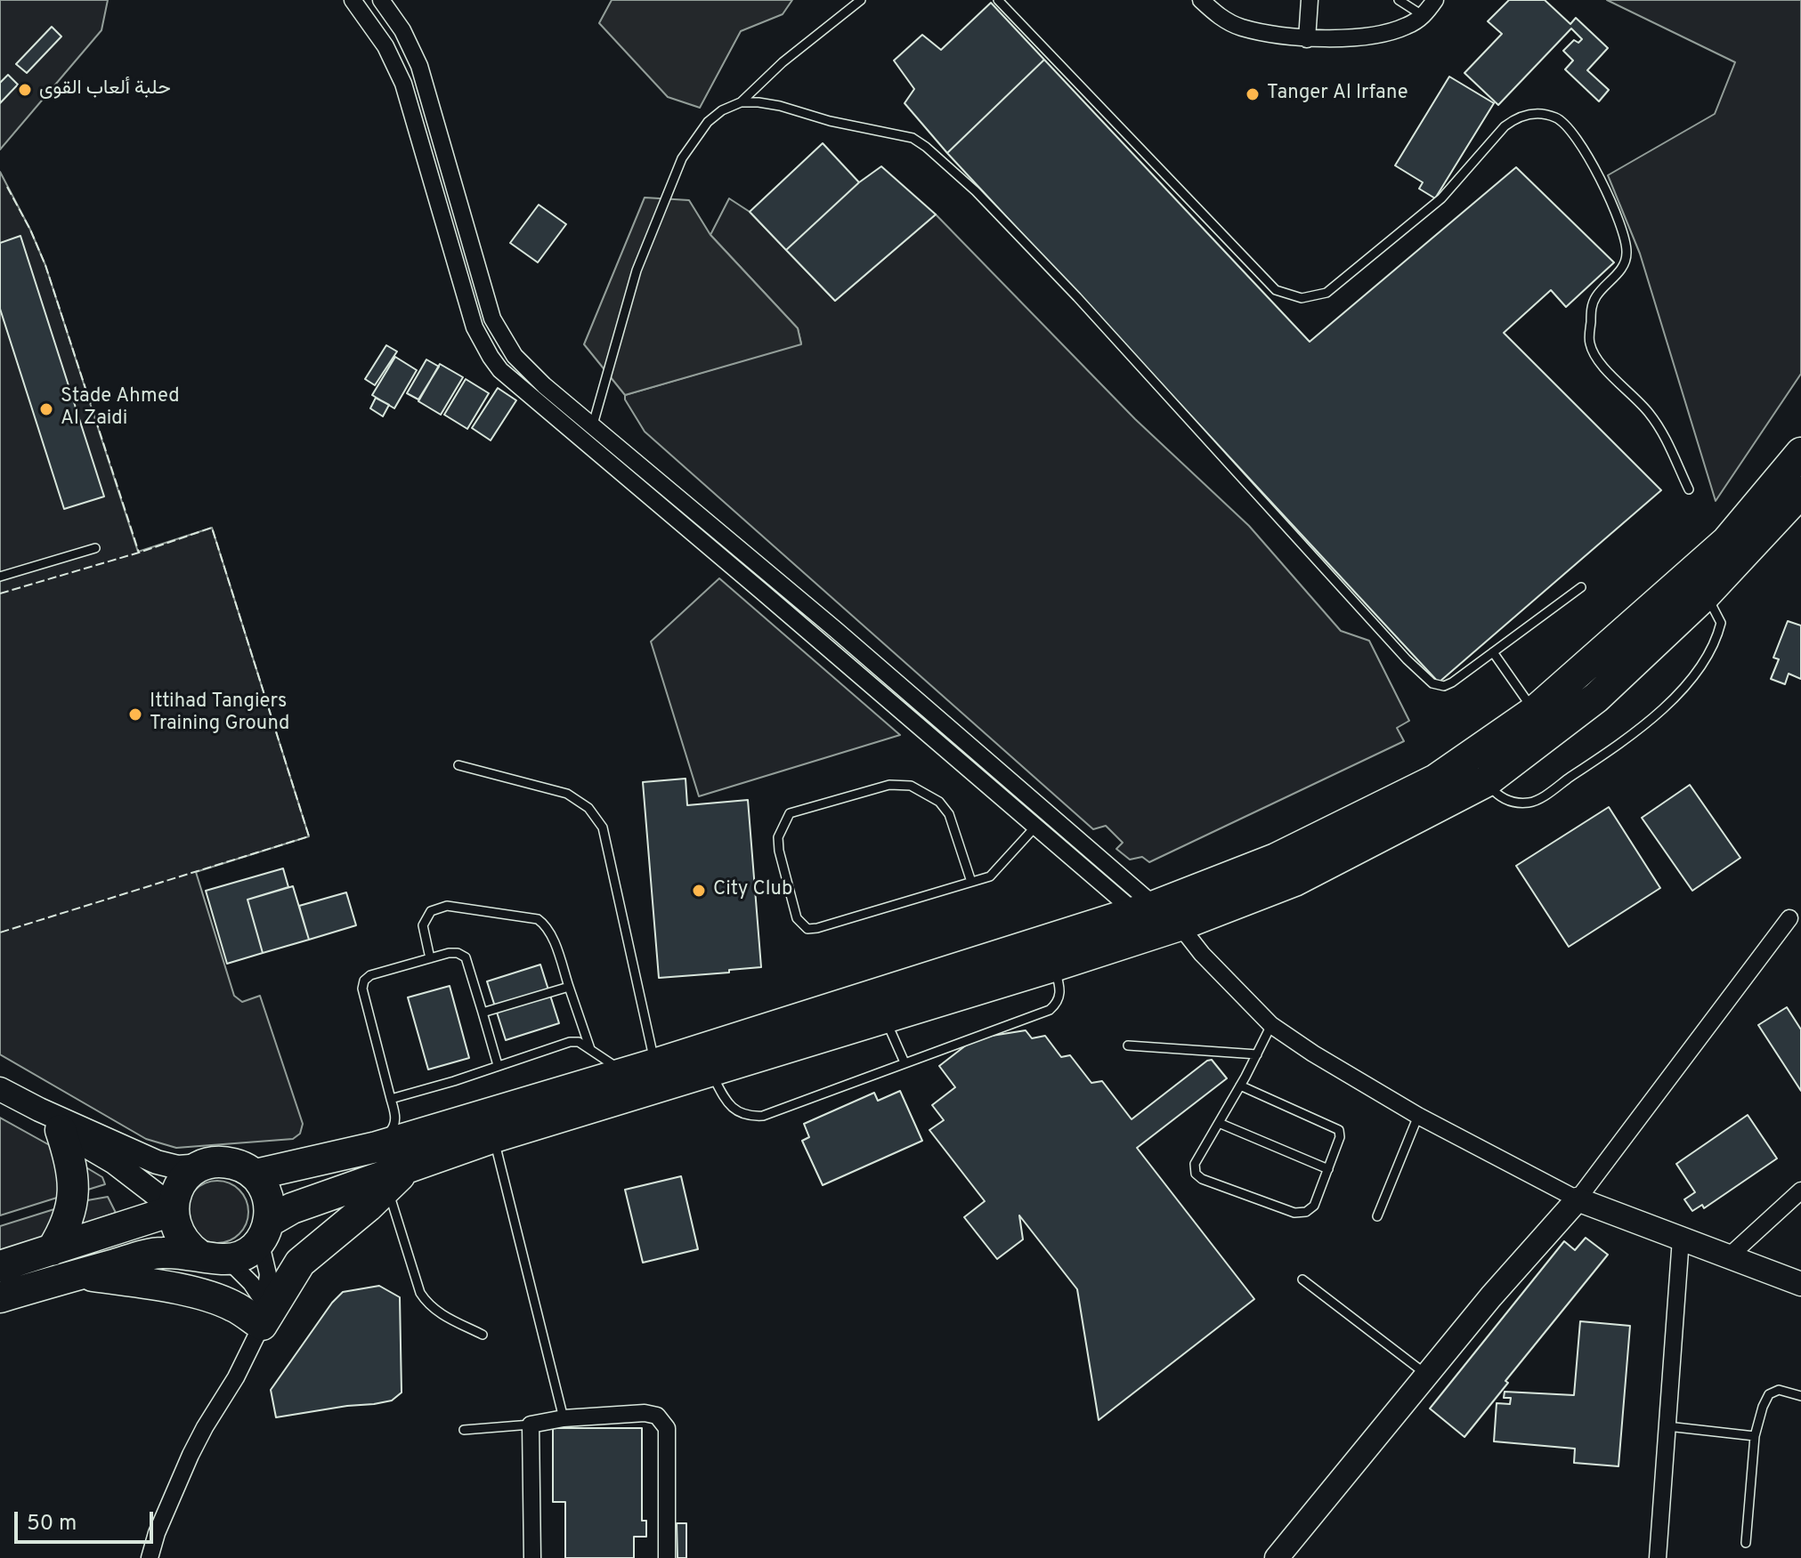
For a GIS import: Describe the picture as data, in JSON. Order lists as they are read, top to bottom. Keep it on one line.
{"places":["حلبة ألعاب القوى","Tanger Al Irfane","Stade Ahmed Al Zaidi","Ittihad Tangiers Training Ground","City Club"],"scale_bar":"50 m"}
